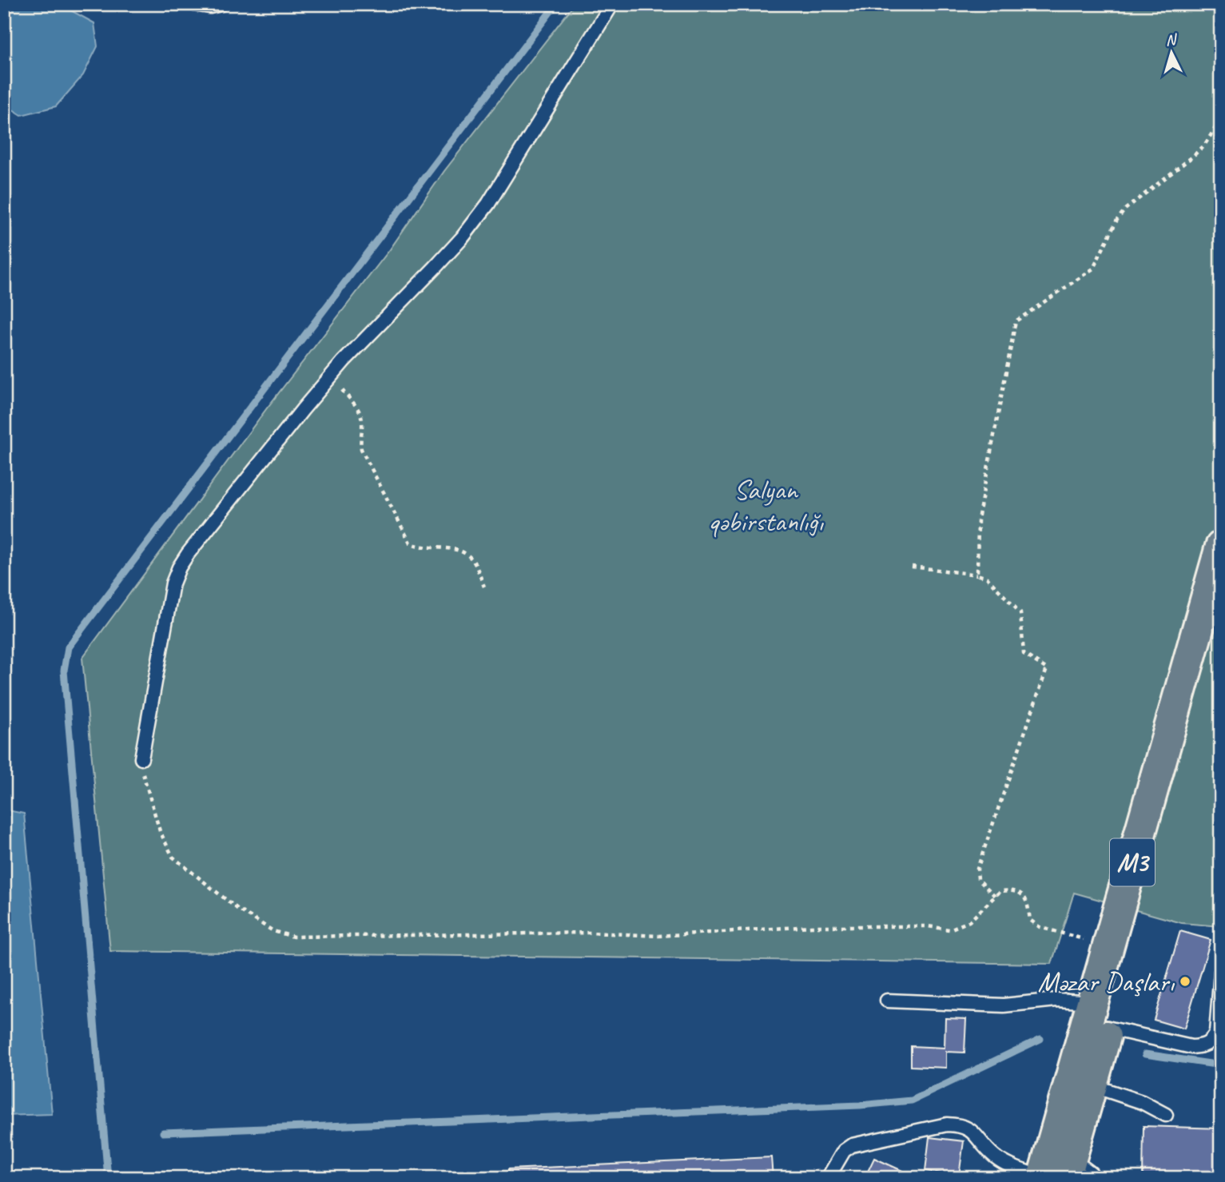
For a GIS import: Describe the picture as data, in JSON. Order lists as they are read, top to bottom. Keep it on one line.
{"streets":{"main road":["M3"]},"parks":["Salyan qəbirstanlığı"],"places":["Məzar Daşları"],"north":"top"}
